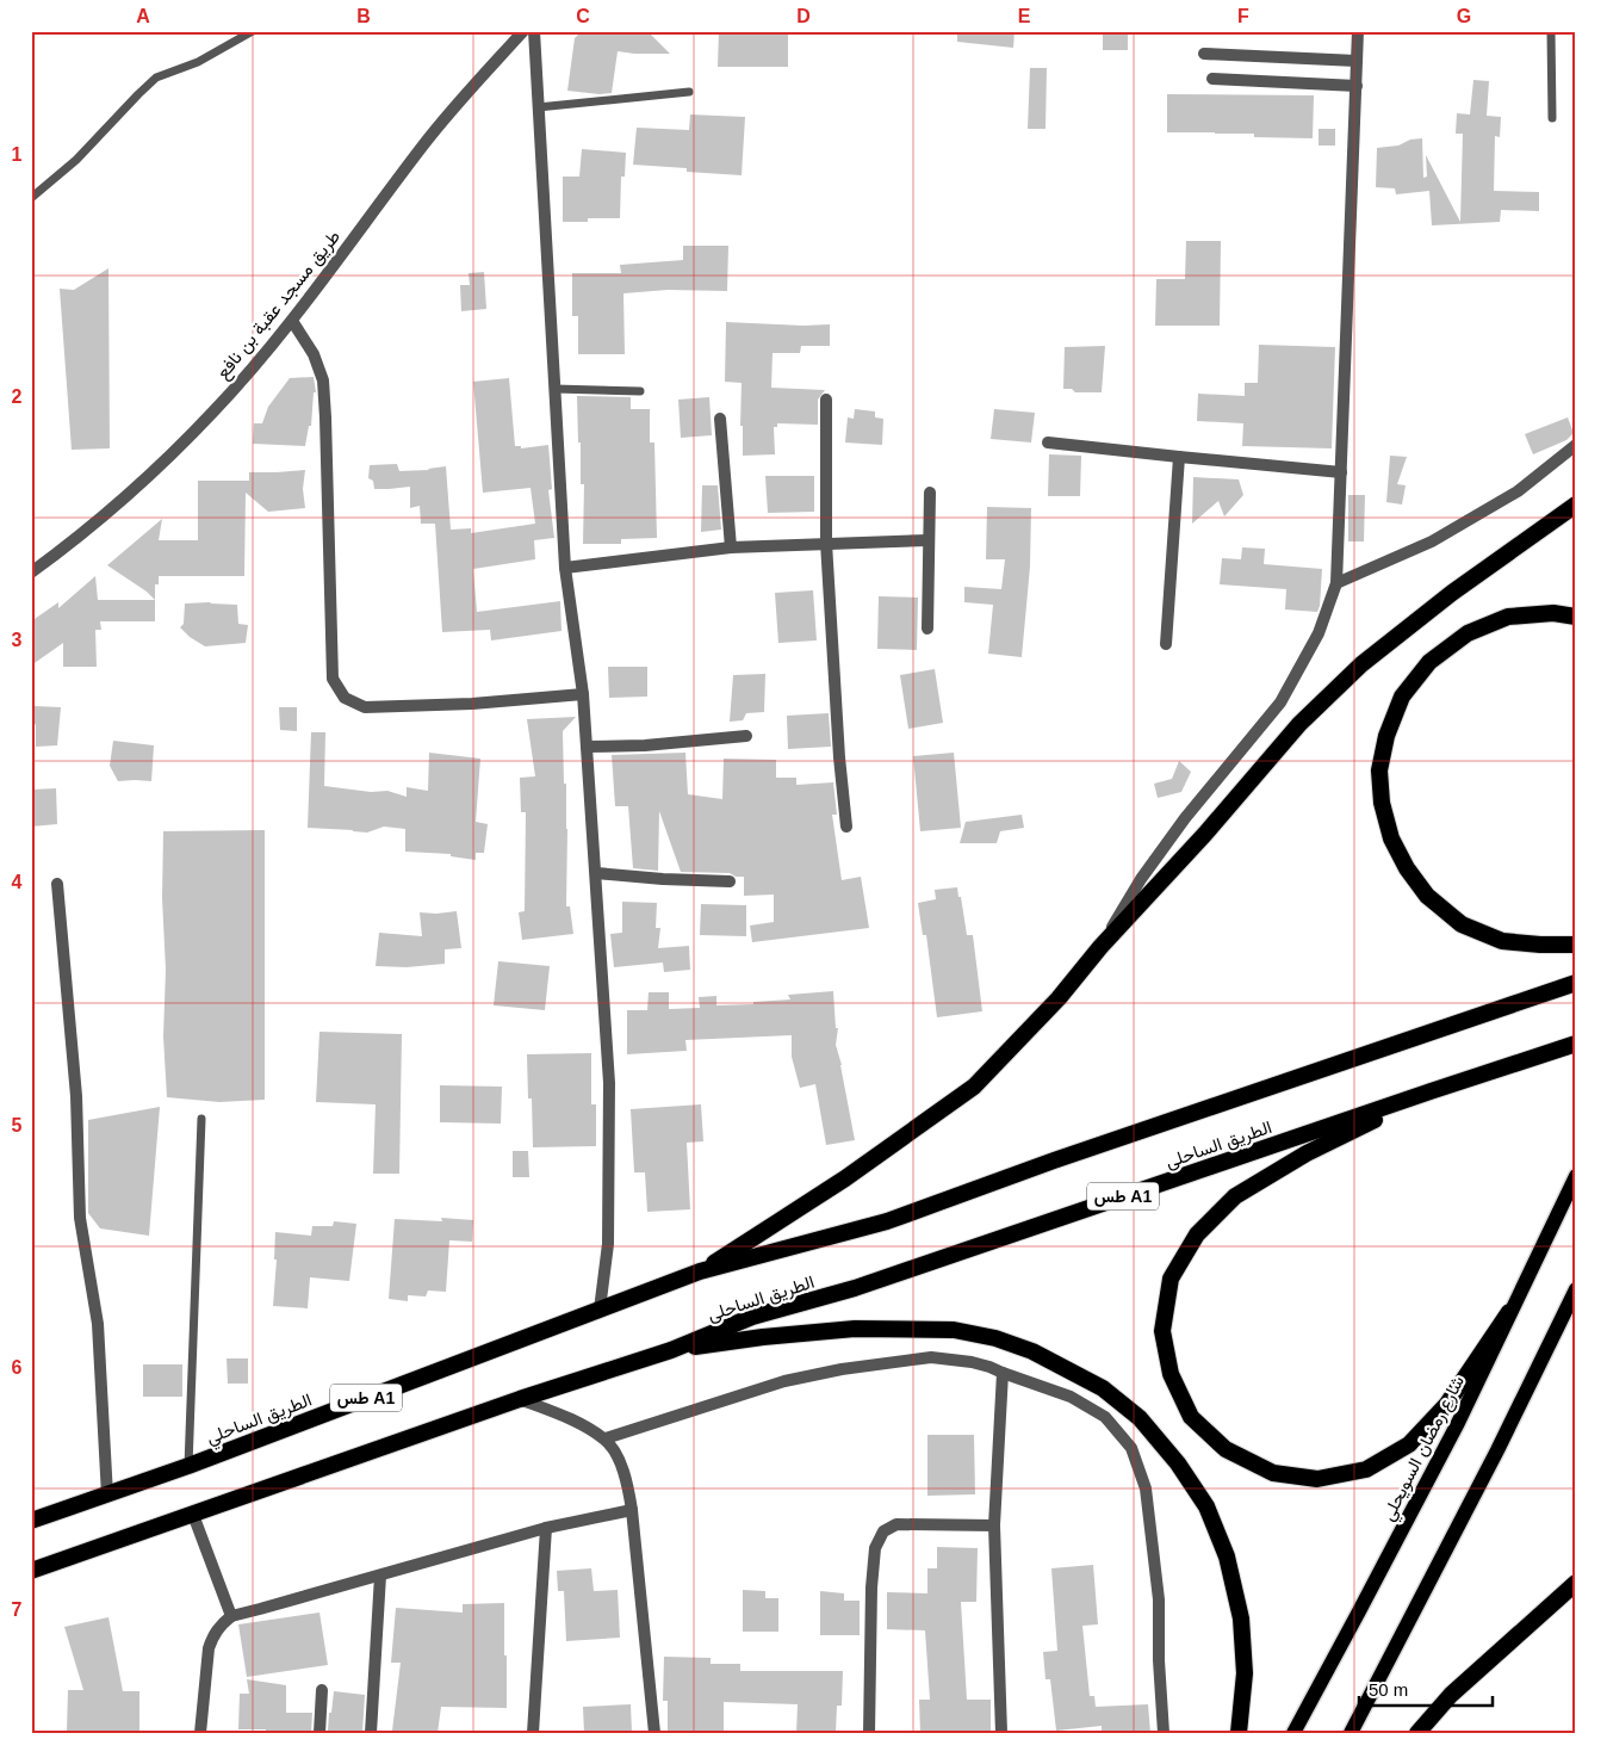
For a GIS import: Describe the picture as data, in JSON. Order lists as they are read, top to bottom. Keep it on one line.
{"streets":{"highway":["الطريق الساحلى","طس A1","الطريق الساحلي"],"main road":["شارع رمضان السويحلي"],"street":["طريق مسجد عقبة بن نافع"]},"crossings":[["الطريق الساحلى","طس A1"],["الطريق الساحلى","الطريق الساحلي"]],"scale_bar":"50 m","grid":{"columns":["A","B","C","D","E","F","G"],"rows":["1","2","3","4","5","6","7"]}}
